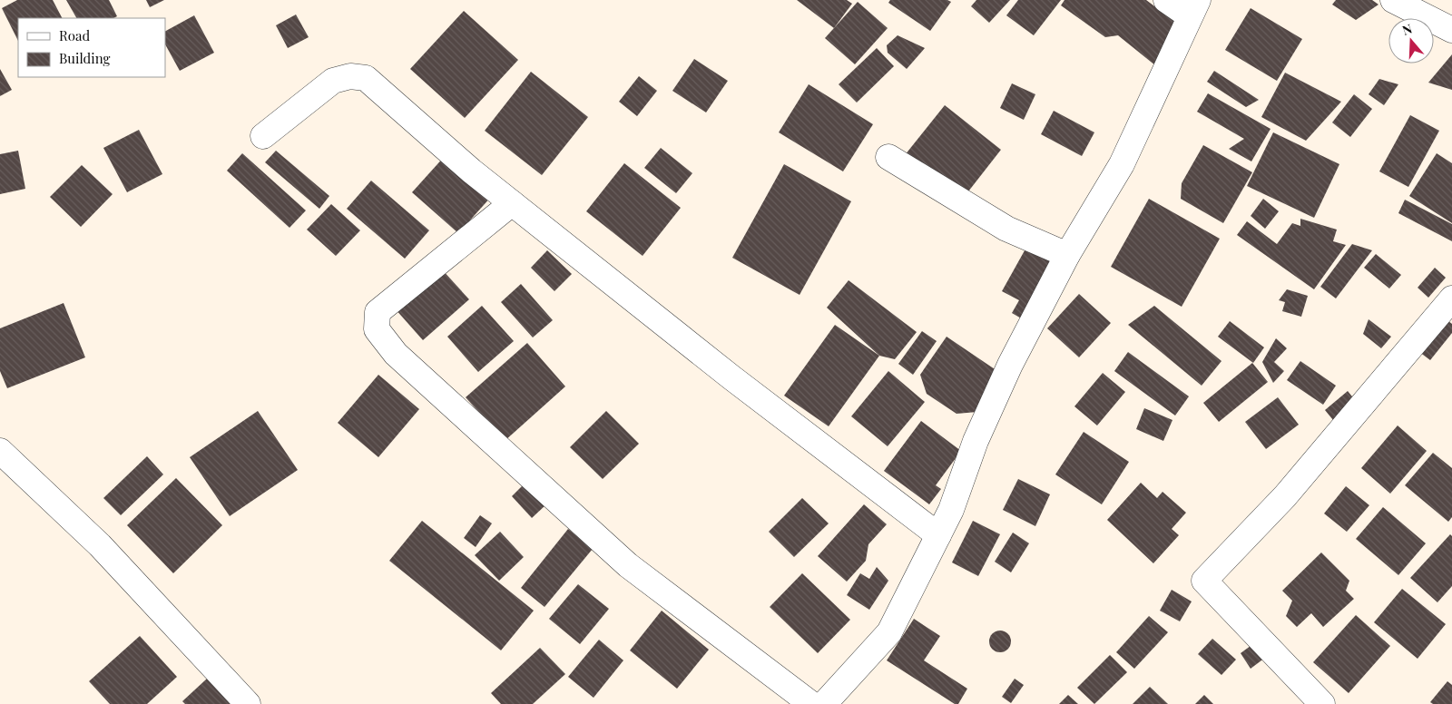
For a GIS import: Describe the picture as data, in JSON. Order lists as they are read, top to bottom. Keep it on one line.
{"legend":["Road","Building"],"north":"top"}
